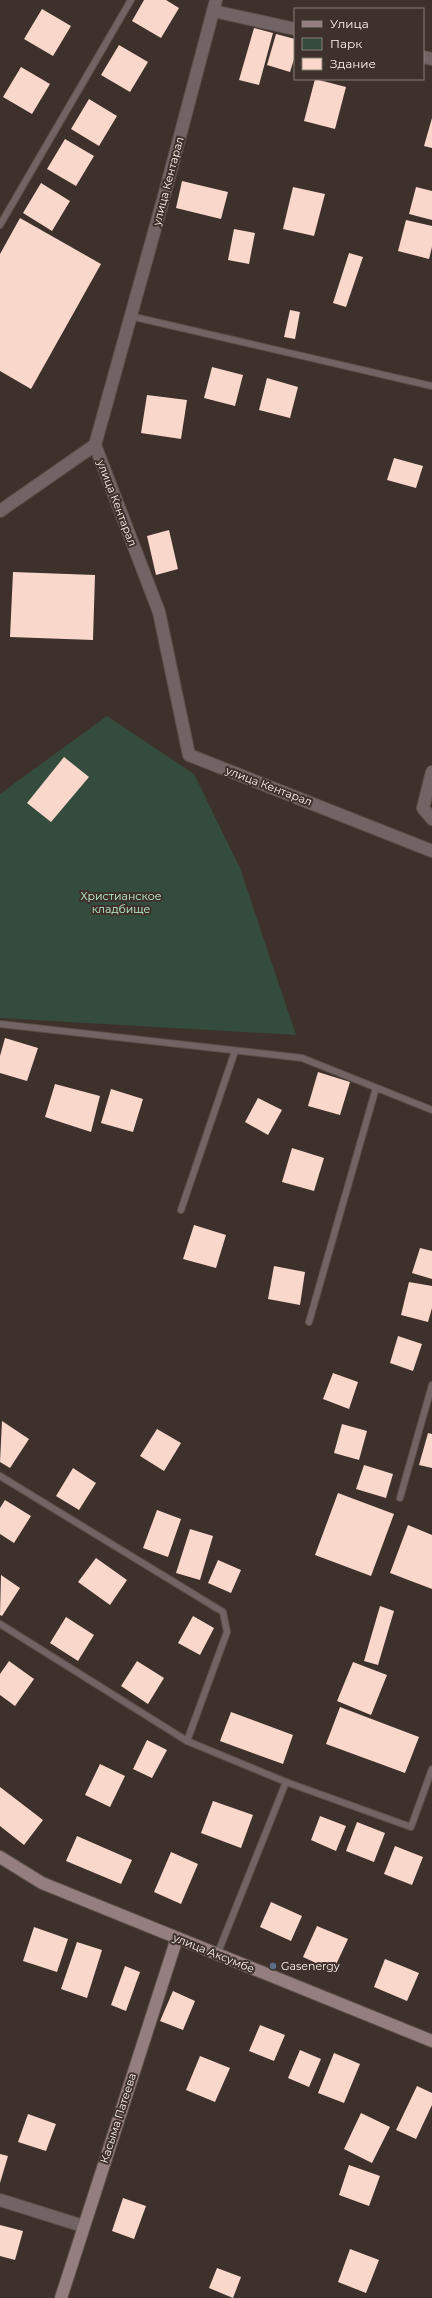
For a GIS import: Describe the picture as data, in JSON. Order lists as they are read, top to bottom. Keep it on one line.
{"streets":{"main road":["улица Аксумбе","Касыма Патеева"],"street":["улица Кентарал"]},"crossings":[["улица Аксумбе","Касыма Патеева"]],"parks":["Христианское кладбище"],"places":["Gasenergy"],"legend":["Улица","Парк","Здание"]}
